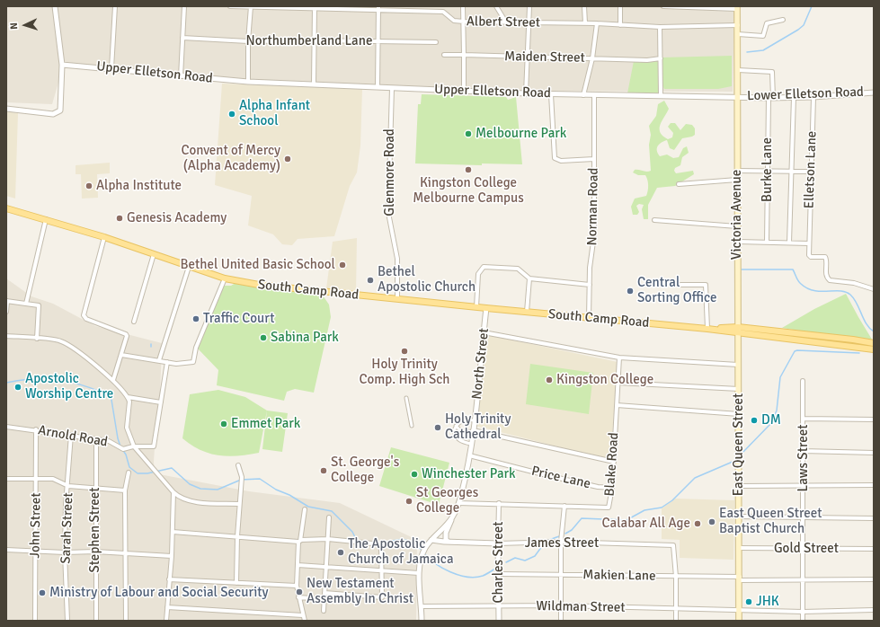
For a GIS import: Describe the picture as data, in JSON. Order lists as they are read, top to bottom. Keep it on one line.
{"streets":{"main road":["Victoria Avenue","South Camp Road","East Queen Street"],"street":["Albert Street","Northumberland Lane","Maiden Street","Upper Elletson Road","Lower Elletson Road","Burke Lane","Elletson Lane","Glenmore Road","Norman Road","North Street","Arnold Road","Laws Street","Blake Road","Price Lane","John Street","Sarah Street","Stephen Street","James Street","Gold Street","Charles Street","Makien Lane","Wildman Street"]},"crossings":[["Albert Street","Victoria Avenue"],["Upper Elletson Road","Lower Elletson Road"],["Upper Elletson Road","Glenmore Road"],["Upper Elletson Road","Norman Road"],["Upper Elletson Road","Victoria Avenue"],["Lower Elletson Road","Burke Lane"],["Lower Elletson Road","Elletson Lane"],["Lower Elletson Road","Victoria Avenue"],["Burke Lane","Victoria Avenue"],["Glenmore Road","South Camp Road"],["Norman Road","South Camp Road"],["Victoria Avenue","South Camp Road"],["Victoria Avenue","East Queen Street"],["South Camp Road","North Street"],["South Camp Road","East Queen Street"],["North Street","Blake Road"],["North Street","Price Lane"],["North Street","James Street"],["North Street","Wildman Street"],["Arnold Road","John Street"],["Arnold Road","Sarah Street"],["Arnold Road","Stephen Street"],["East Queen Street","Gold Street"],["East Queen Street","Makien Lane"],["East Queen Street","Wildman Street"],["Laws Street","Gold Street"],["Laws Street","Makien Lane"],["Laws Street","Wildman Street"],["Blake Road","Price Lane"],["Blake Road","Charles Street"],["James Street","Charles Street"],["James Street","Makien Lane"],["Charles Street","Makien Lane"],["Charles Street","Wildman Street"]],"places":["Alpha Infant School","Melbourne Park","Convent of Mercy (Alpha Academy)","Kingston College Melbourne Campus","Alpha Institute","Genesis Academy","Bethel United Basic School","Bethel Apostolic Church","Central Sorting Office","Traffic Court","Sabina Park","Holy Trinity Comp. High Sch","Kingston College","Apostolic Worship Centre","DM","Emmet Park","Holy Trinity Cathedral","St. George's College","Winchester Park","St Georges College","East Queen Street Baptist Church","Calabar All Age","The Apostolic Church of Jamaica","New Testament Assembly In Christ","Ministry of Labour and Social Security","JHK"],"north":"left"}
